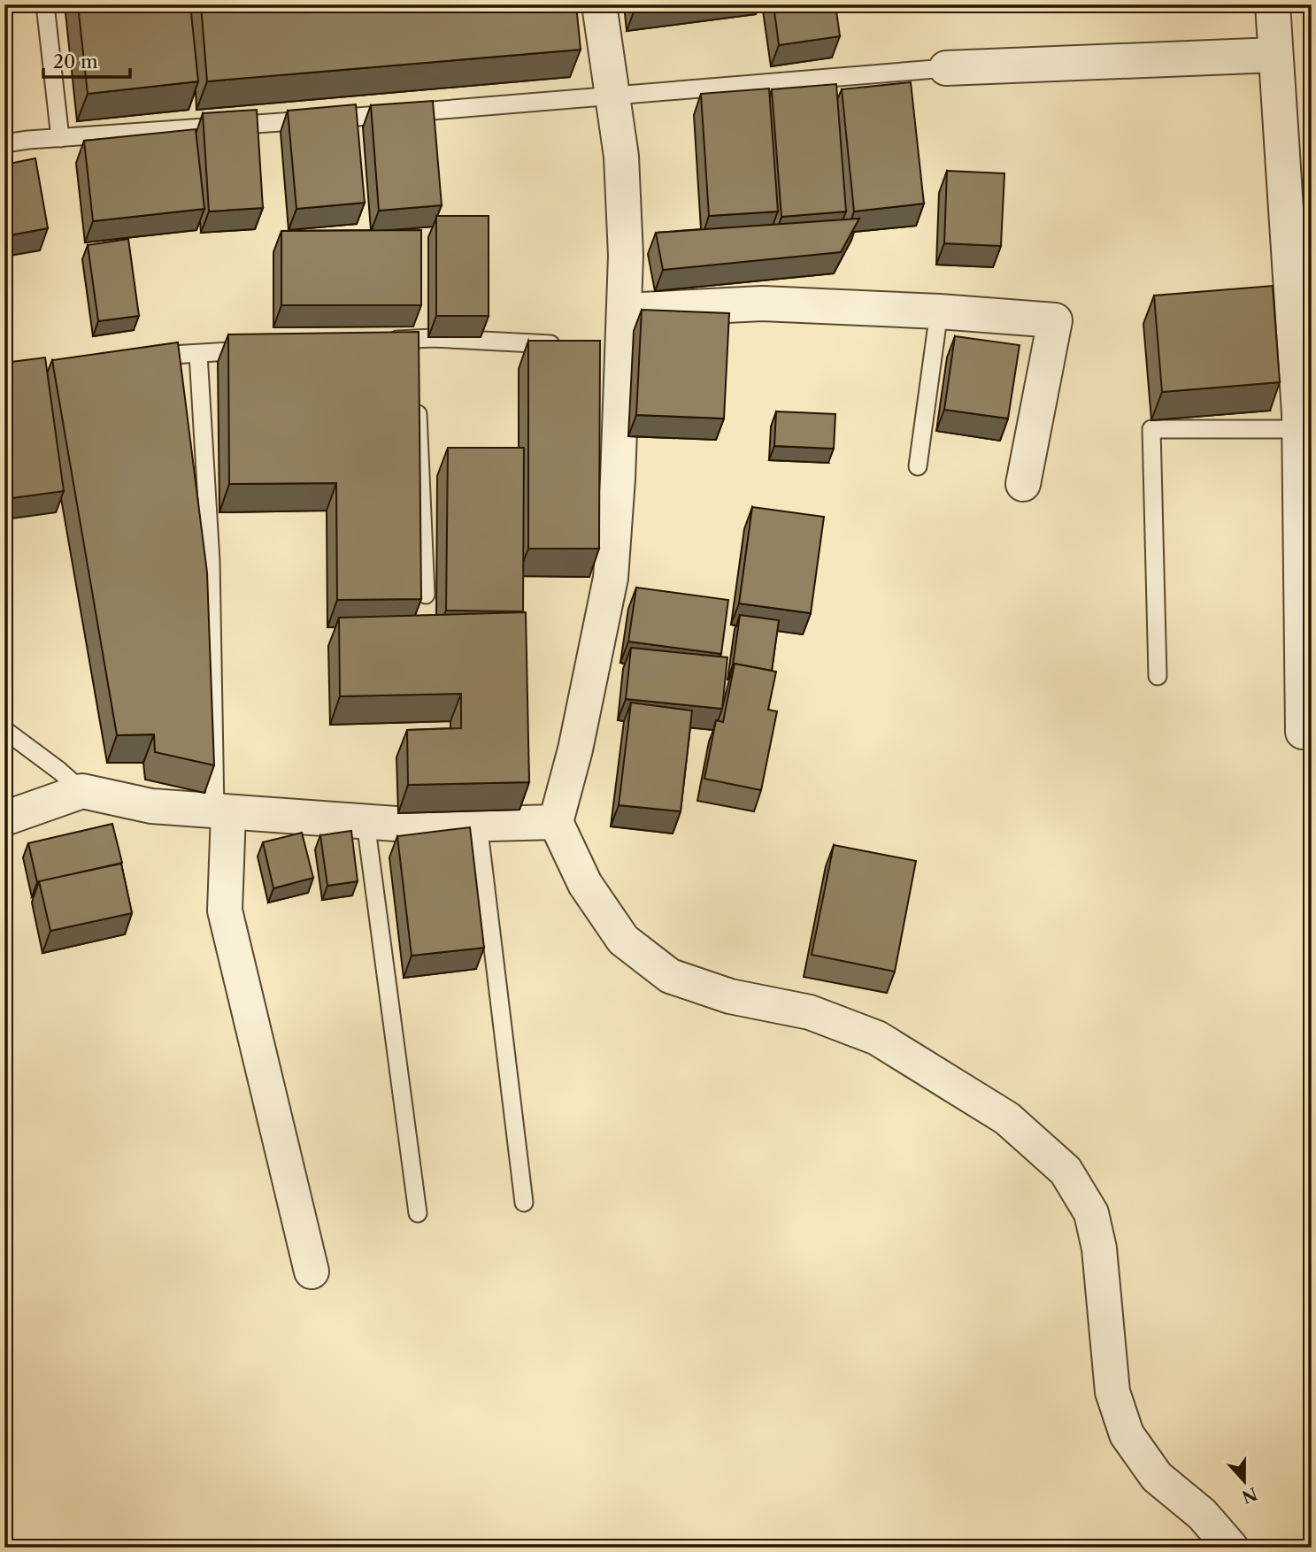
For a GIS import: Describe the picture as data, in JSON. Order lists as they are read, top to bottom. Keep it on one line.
{"scale_bar":"20 m","north":"bottom"}
